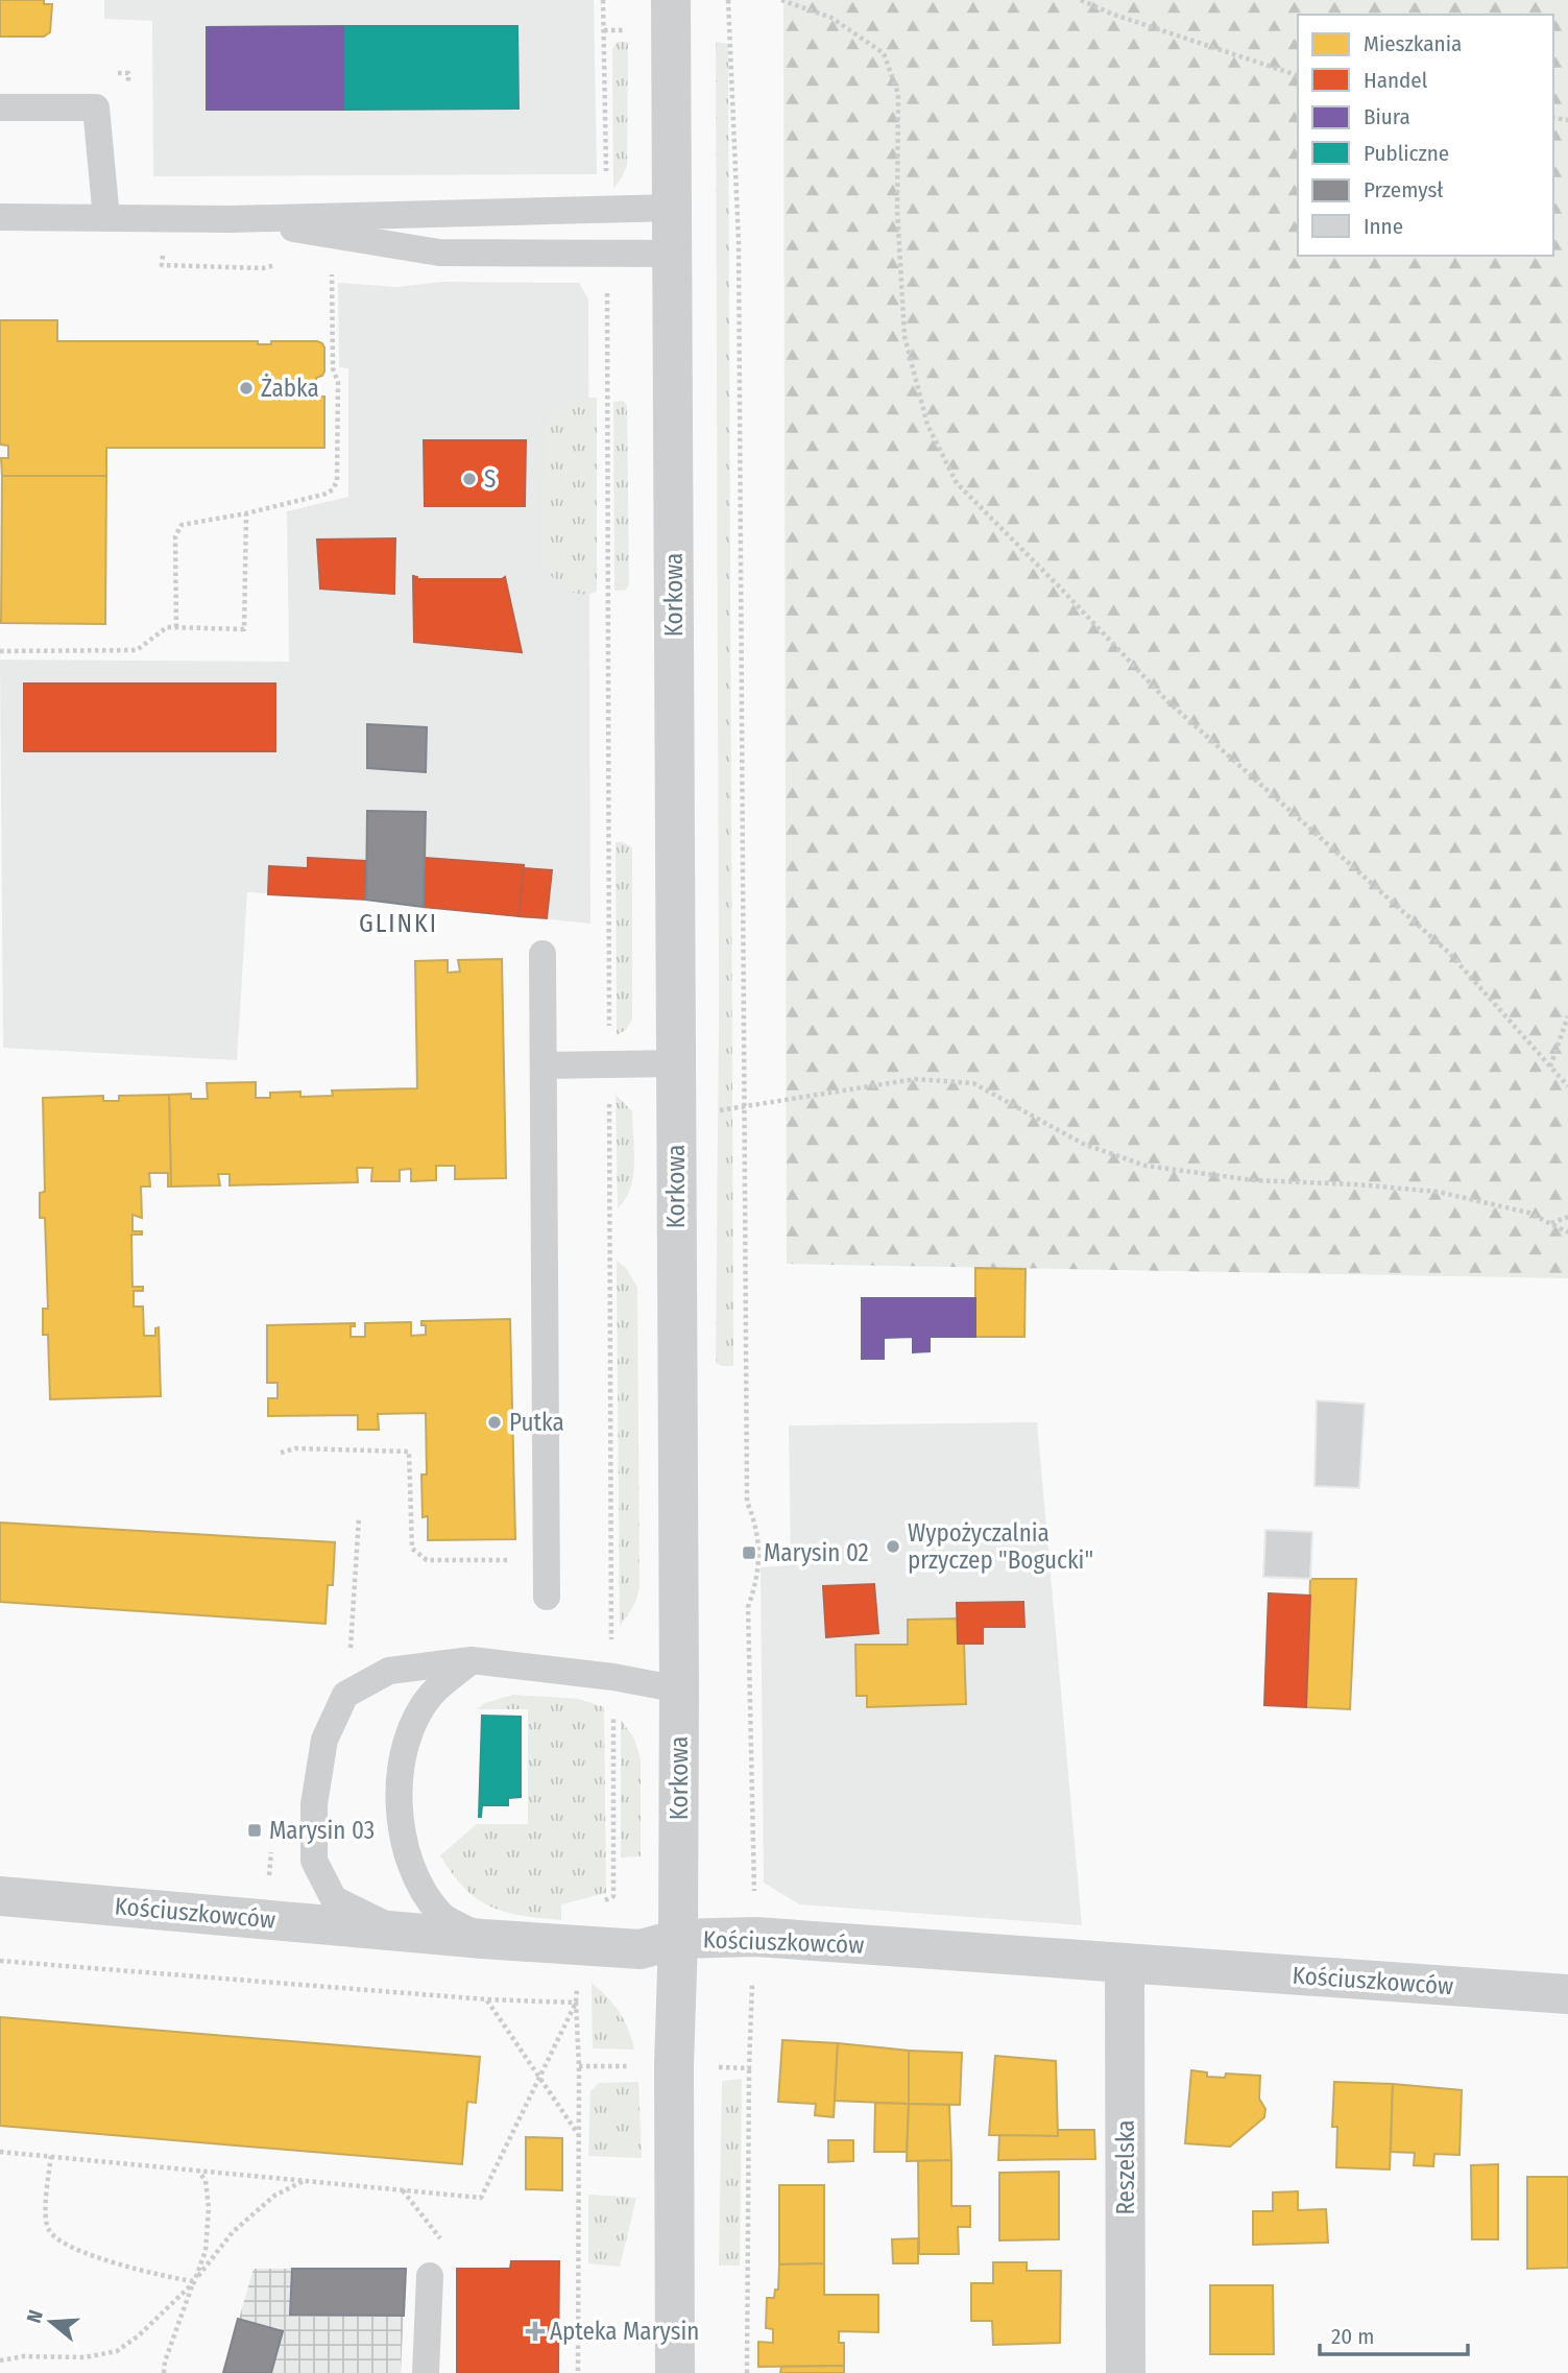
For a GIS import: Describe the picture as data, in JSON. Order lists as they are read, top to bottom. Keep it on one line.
{"streets":{"street":["Korkowa","Kościuszkowców","Reszelska"]},"crossings":[["Korkowa","Kościuszkowców"],["Kościuszkowców","Reszelska"]],"districts":["GLINKI"],"places":{"other":["Żabka","S","Putka","Wypożyczalnia przyczep \"Bogucki\""],"transit":["Marysin 02","Marysin 03"],"health":["Apteka Marysin"]},"legend":["Mieszkania","Handel","Biura","Publiczne","Przemysł","Inne"],"scale_bar":"20 m","north":"left"}
